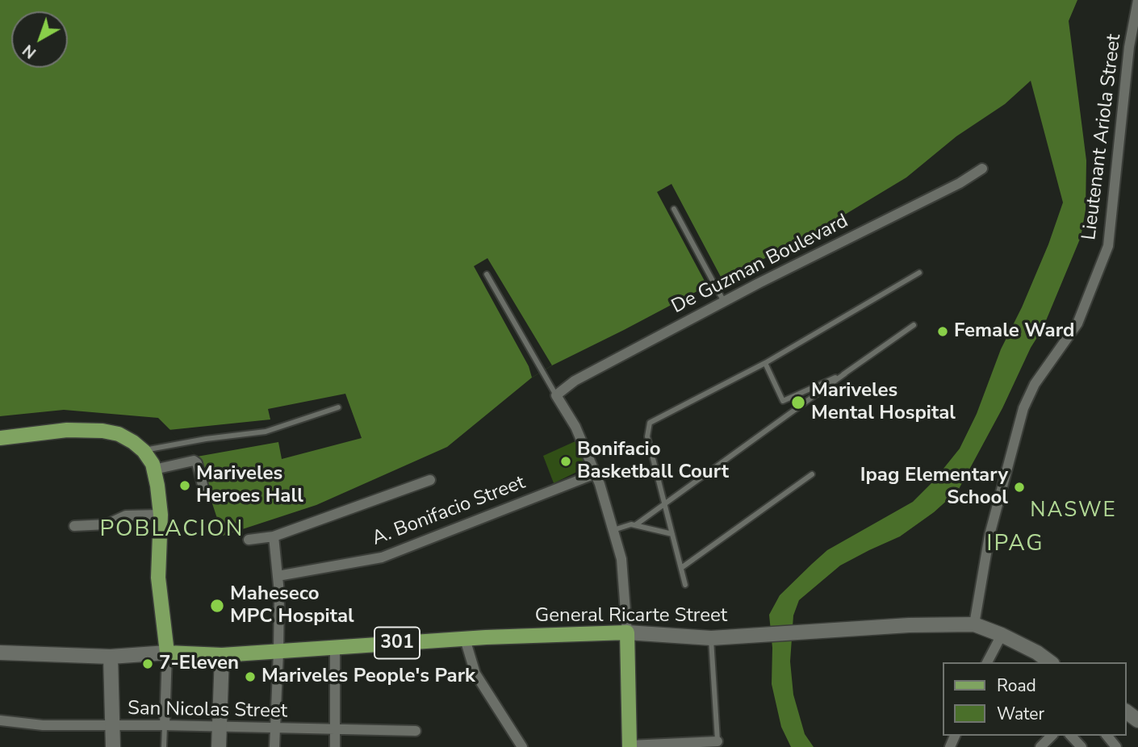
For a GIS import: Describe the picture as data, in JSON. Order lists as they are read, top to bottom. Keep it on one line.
{"streets":{"main road":["General Ricarte Street","301"],"street":["Lieutenant Ariola Street","De Guzman Boulevard","A. Bonifacio Street","San Nicolas Street"]},"crossings":[["Lieutenant Ariola Street","General Ricarte Street"]],"districts":["NASWE","POBLACION","IPAG"],"places":["Female Ward","Mariveles Mental Hospital","Bonifacio Basketball Court","Mariveles Heroes Hall","Ipag Elementary School","Maheseco MPC Hospital","7-Eleven","Mariveles People's Park"],"legend":["Road","Water"],"north":"bottom left"}
